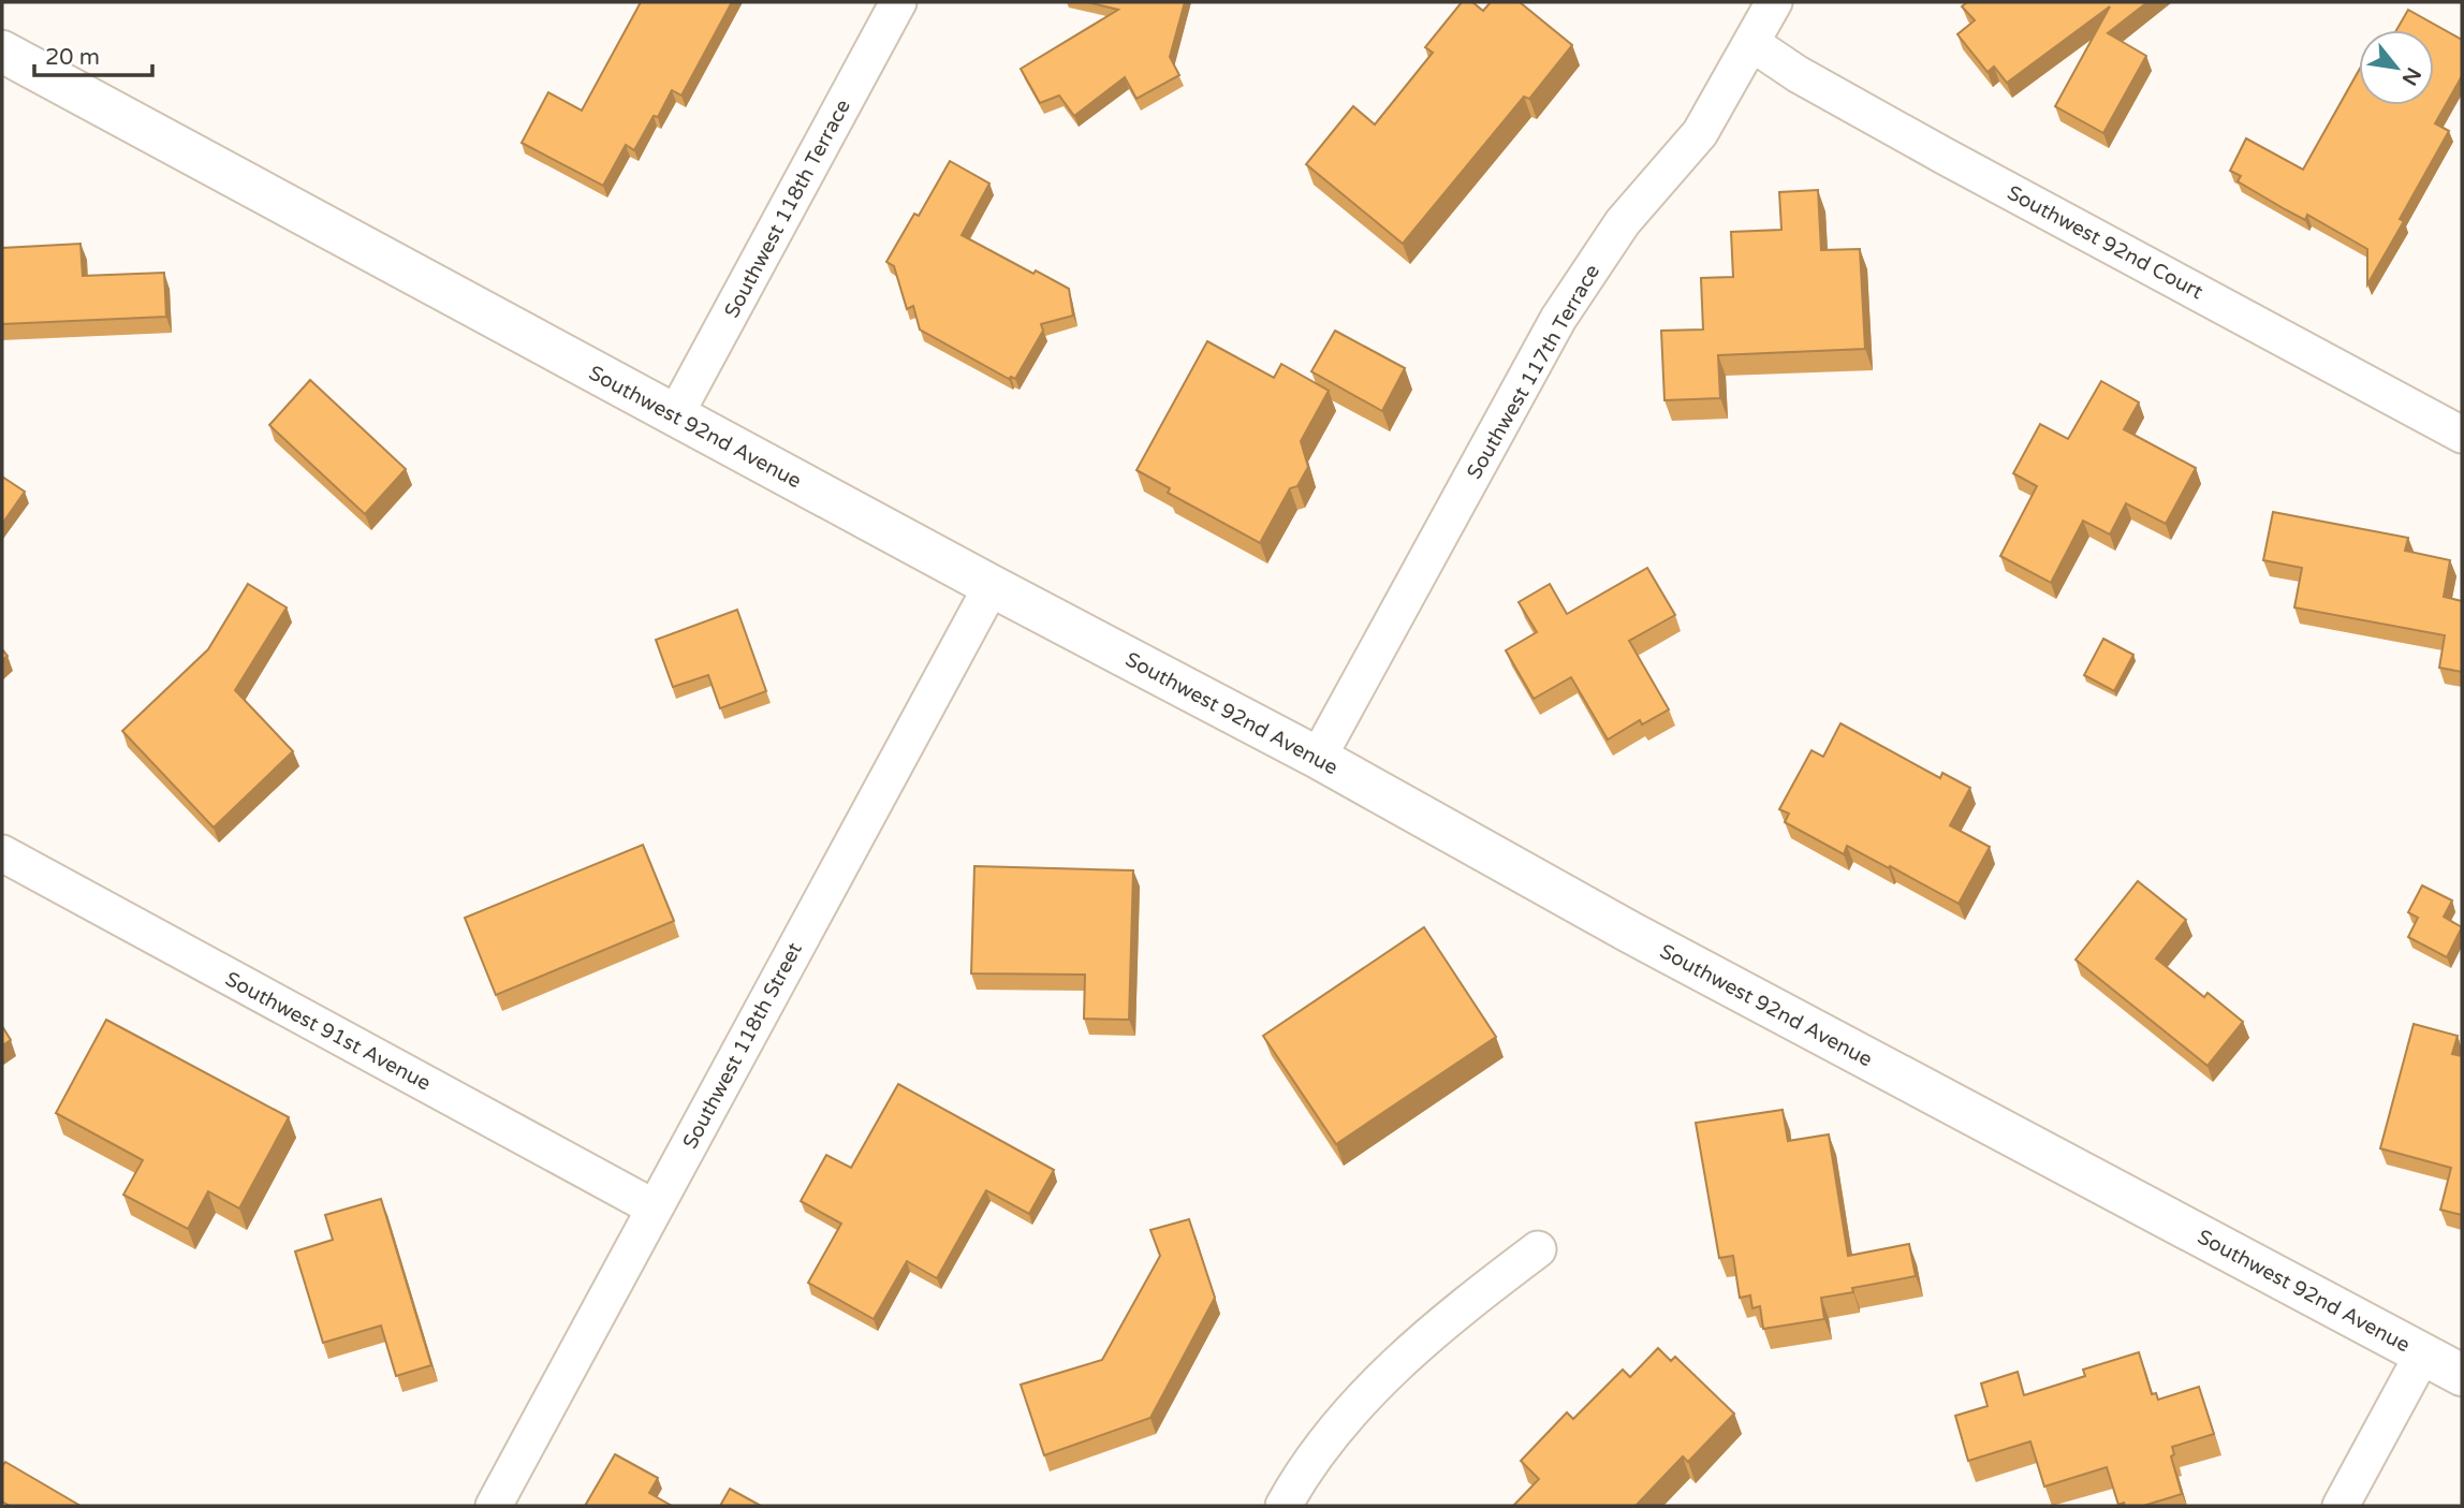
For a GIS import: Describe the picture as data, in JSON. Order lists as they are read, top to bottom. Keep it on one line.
{"streets":{"street":["Southwest 118th Terrace","Southwest 92nd Court","Southwest 117th Terrace","Southwest 92nd Avenue","Southwest 91st Avenue","Southwest 118th Street"]},"crossings":[["Southwest 118th Terrace","Southwest 92nd Avenue"],["Southwest 92nd Court","Southwest 117th Terrace"],["Southwest 117th Terrace","Southwest 92nd Avenue"],["Southwest 92nd Avenue","Southwest 118th Street"],["Southwest 91st Avenue","Southwest 118th Street"]],"scale_bar":"20 m","north":"bottom right"}
